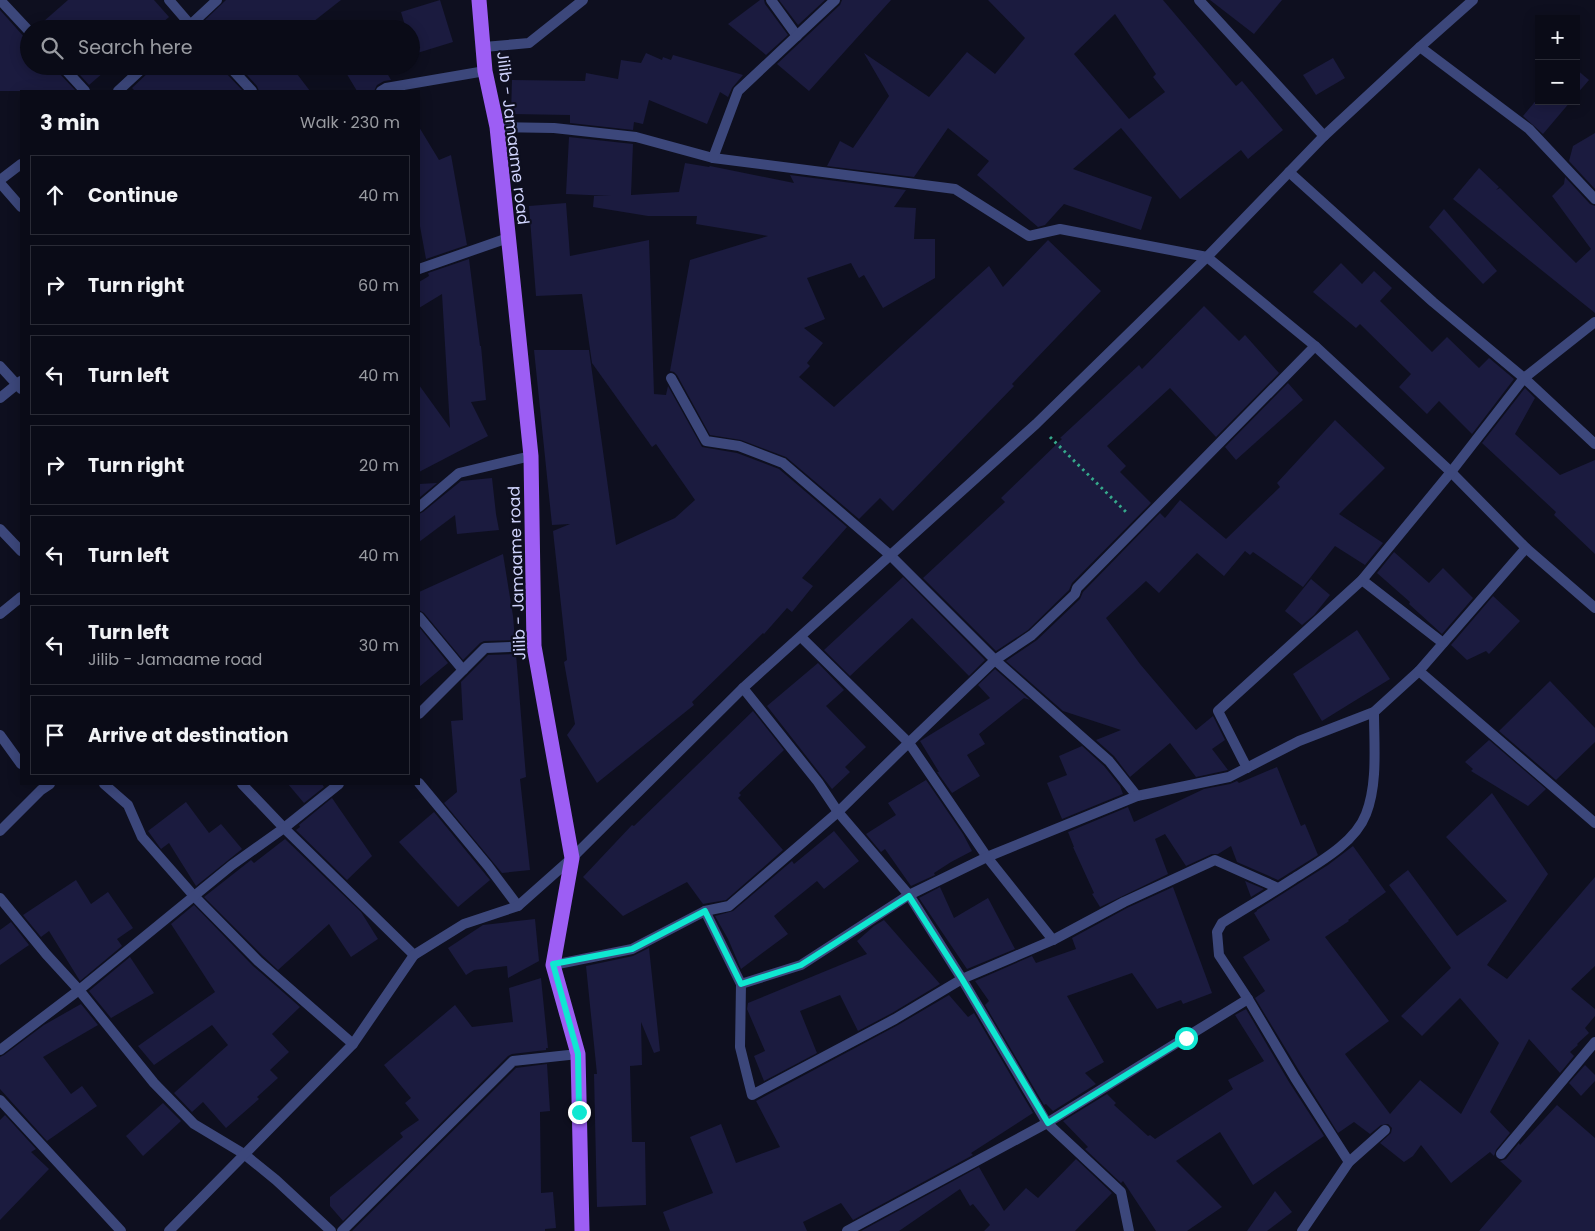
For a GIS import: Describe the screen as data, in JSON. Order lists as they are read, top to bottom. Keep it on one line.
{"streets":{"main road":["Jilib - Jamaame road"]},"page":{"map_buttons":["+","−"],"search":"Search here","heading":["3 min","Walk · 230 m"],"list":[["Continue","40 m"],["Turn right","60 m"],["Turn left","40 m"],["Turn right","20 m"],["Turn left","40 m"],["Turn left","Jilib - Jamaame road","30 m"],"Arrive at destination"]}}
